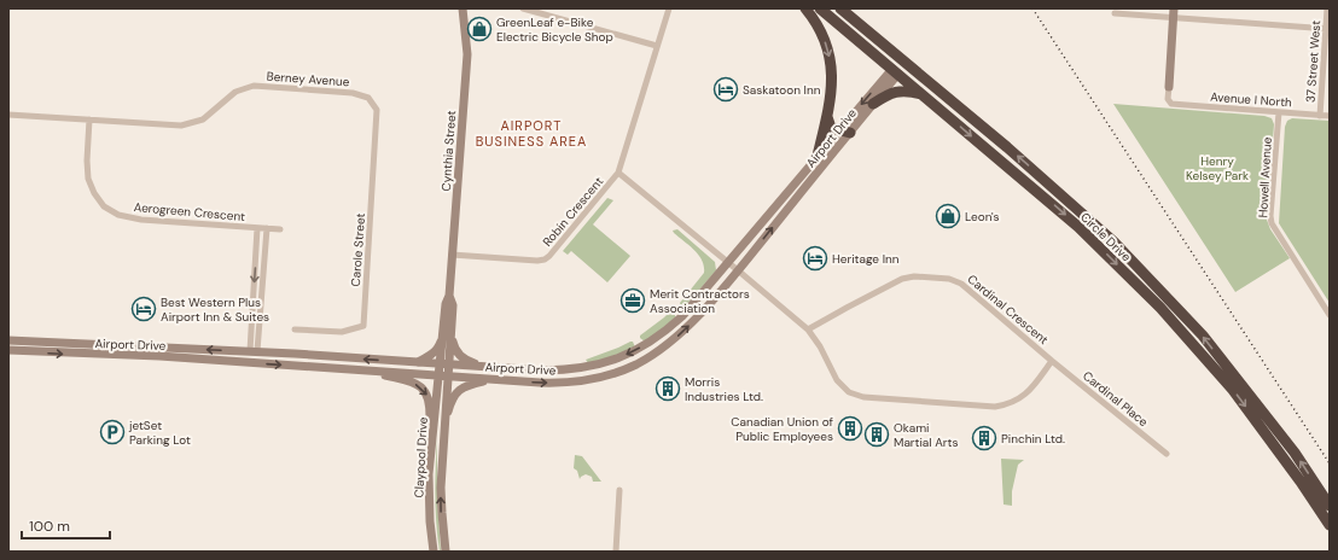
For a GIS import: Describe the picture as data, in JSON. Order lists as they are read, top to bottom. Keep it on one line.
{"streets":{"highway":["Circle Drive"],"main road":["Airport Drive","Cynthia Street","Claypool Drive"],"street":["37 Street West","Berney Avenue","Avenue I North","Howell Avenue","Aerogreen Crescent","Robin Crescent","Carole Street","Cardinal Crescent","Cardinal Place"]},"crossings":[["37 Street West","Avenue I North"],["Berney Avenue","Aerogreen Crescent"],["Berney Avenue","Carole Street"],["Avenue I North","Howell Avenue"],["Airport Drive","Cynthia Street"],["Airport Drive","Robin Crescent"],["Airport Drive","Circle Drive"],["Airport Drive","Cardinal Crescent"],["Airport Drive","Claypool Drive"],["Cynthia Street","Robin Crescent"],["Cynthia Street","Claypool Drive"],["Robin Crescent","Cardinal Crescent"],["Cardinal Crescent","Cardinal Place"]],"districts":["AIRPORT BUSINESS AREA"],"parks":["Henry Kelsey Park"],"places":{"shop":["GreenLeaf e-Bike Electric Bicycle Shop","Leon's"],"hotel":["Saskatoon Inn","Heritage Inn","Best Western Plus Airport Inn & Suites"],"office":["Merit Contractors Association"],"building":["Morris Industries Ltd.","Canadian Union of Public Employees","Okami Martial Arts","Pinchin Ltd."],"parking":["jetSet Parking Lot"]},"scale_bar":"100 m"}
